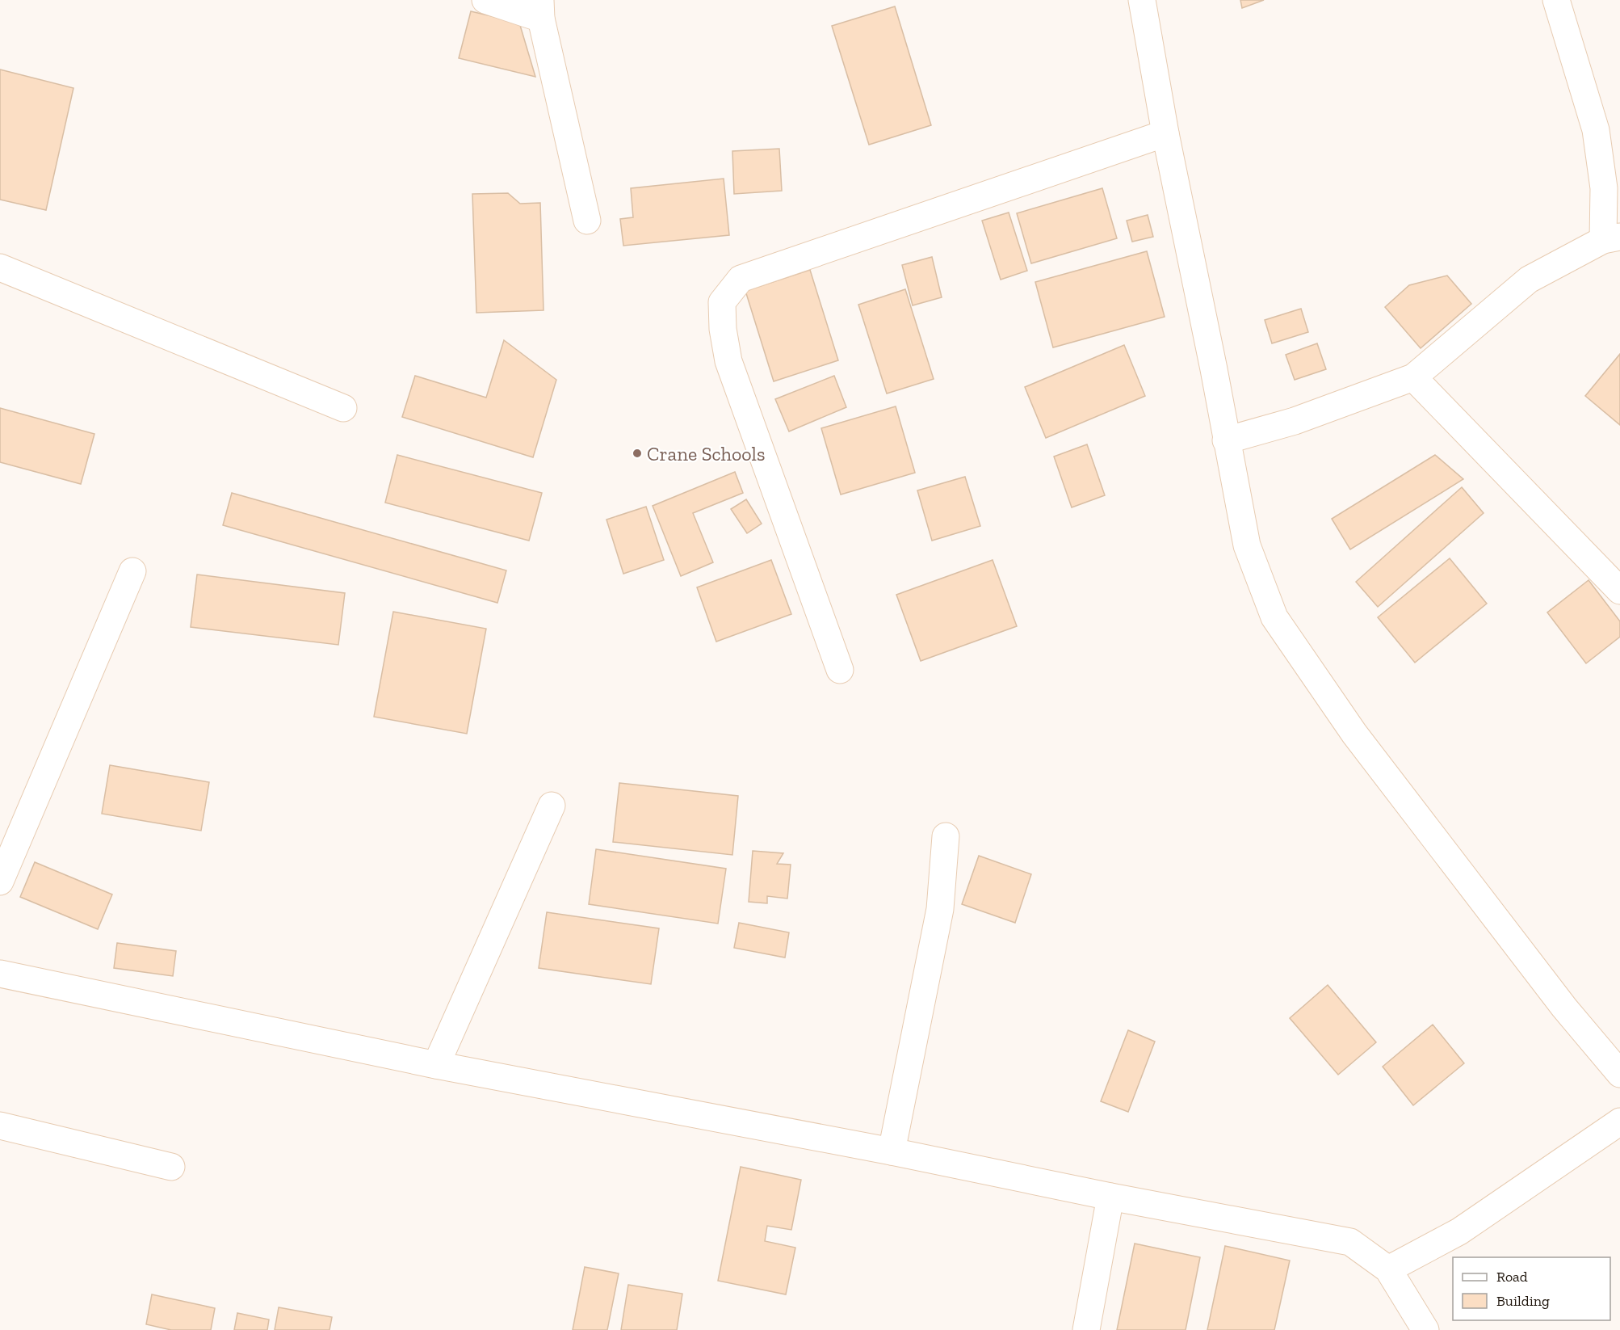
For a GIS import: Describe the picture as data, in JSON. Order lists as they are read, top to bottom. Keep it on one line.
{"places":["Crane Schools"],"legend":["Road","Building"]}
